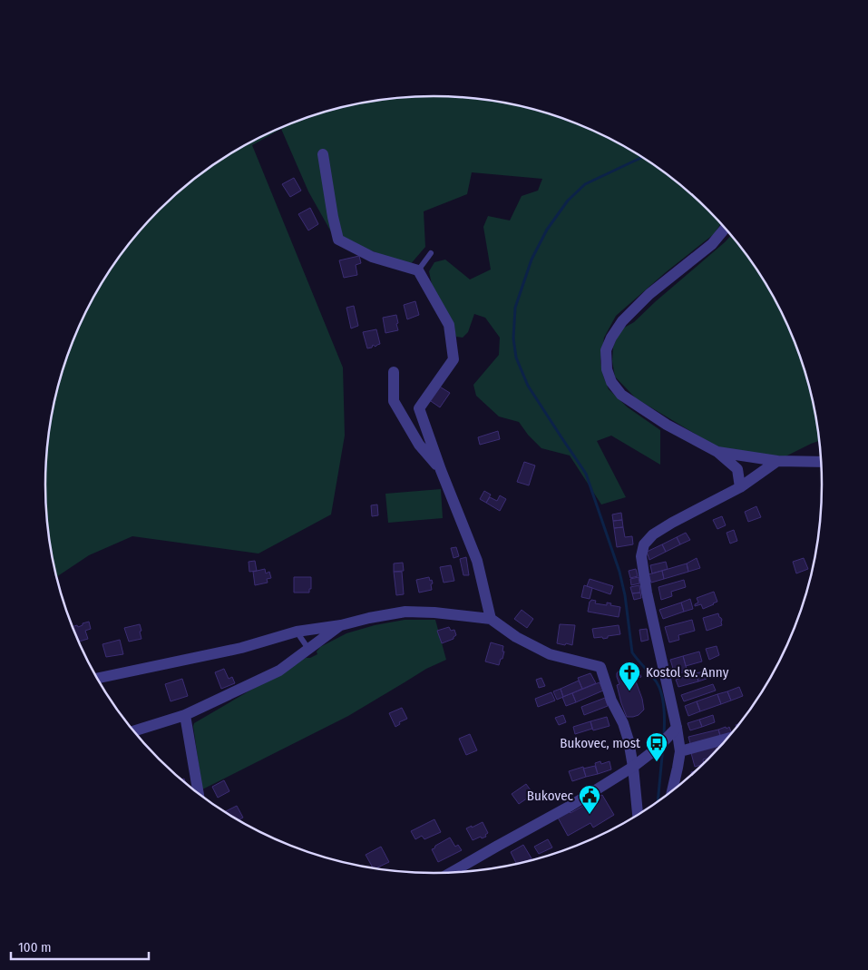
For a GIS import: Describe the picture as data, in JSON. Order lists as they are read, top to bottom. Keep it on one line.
{"places":{"church":["Kostol sv. Anny"],"bus stop":["Bukovec, most"],"public building":["Bukovec"]},"scale_bar":"100 m"}
